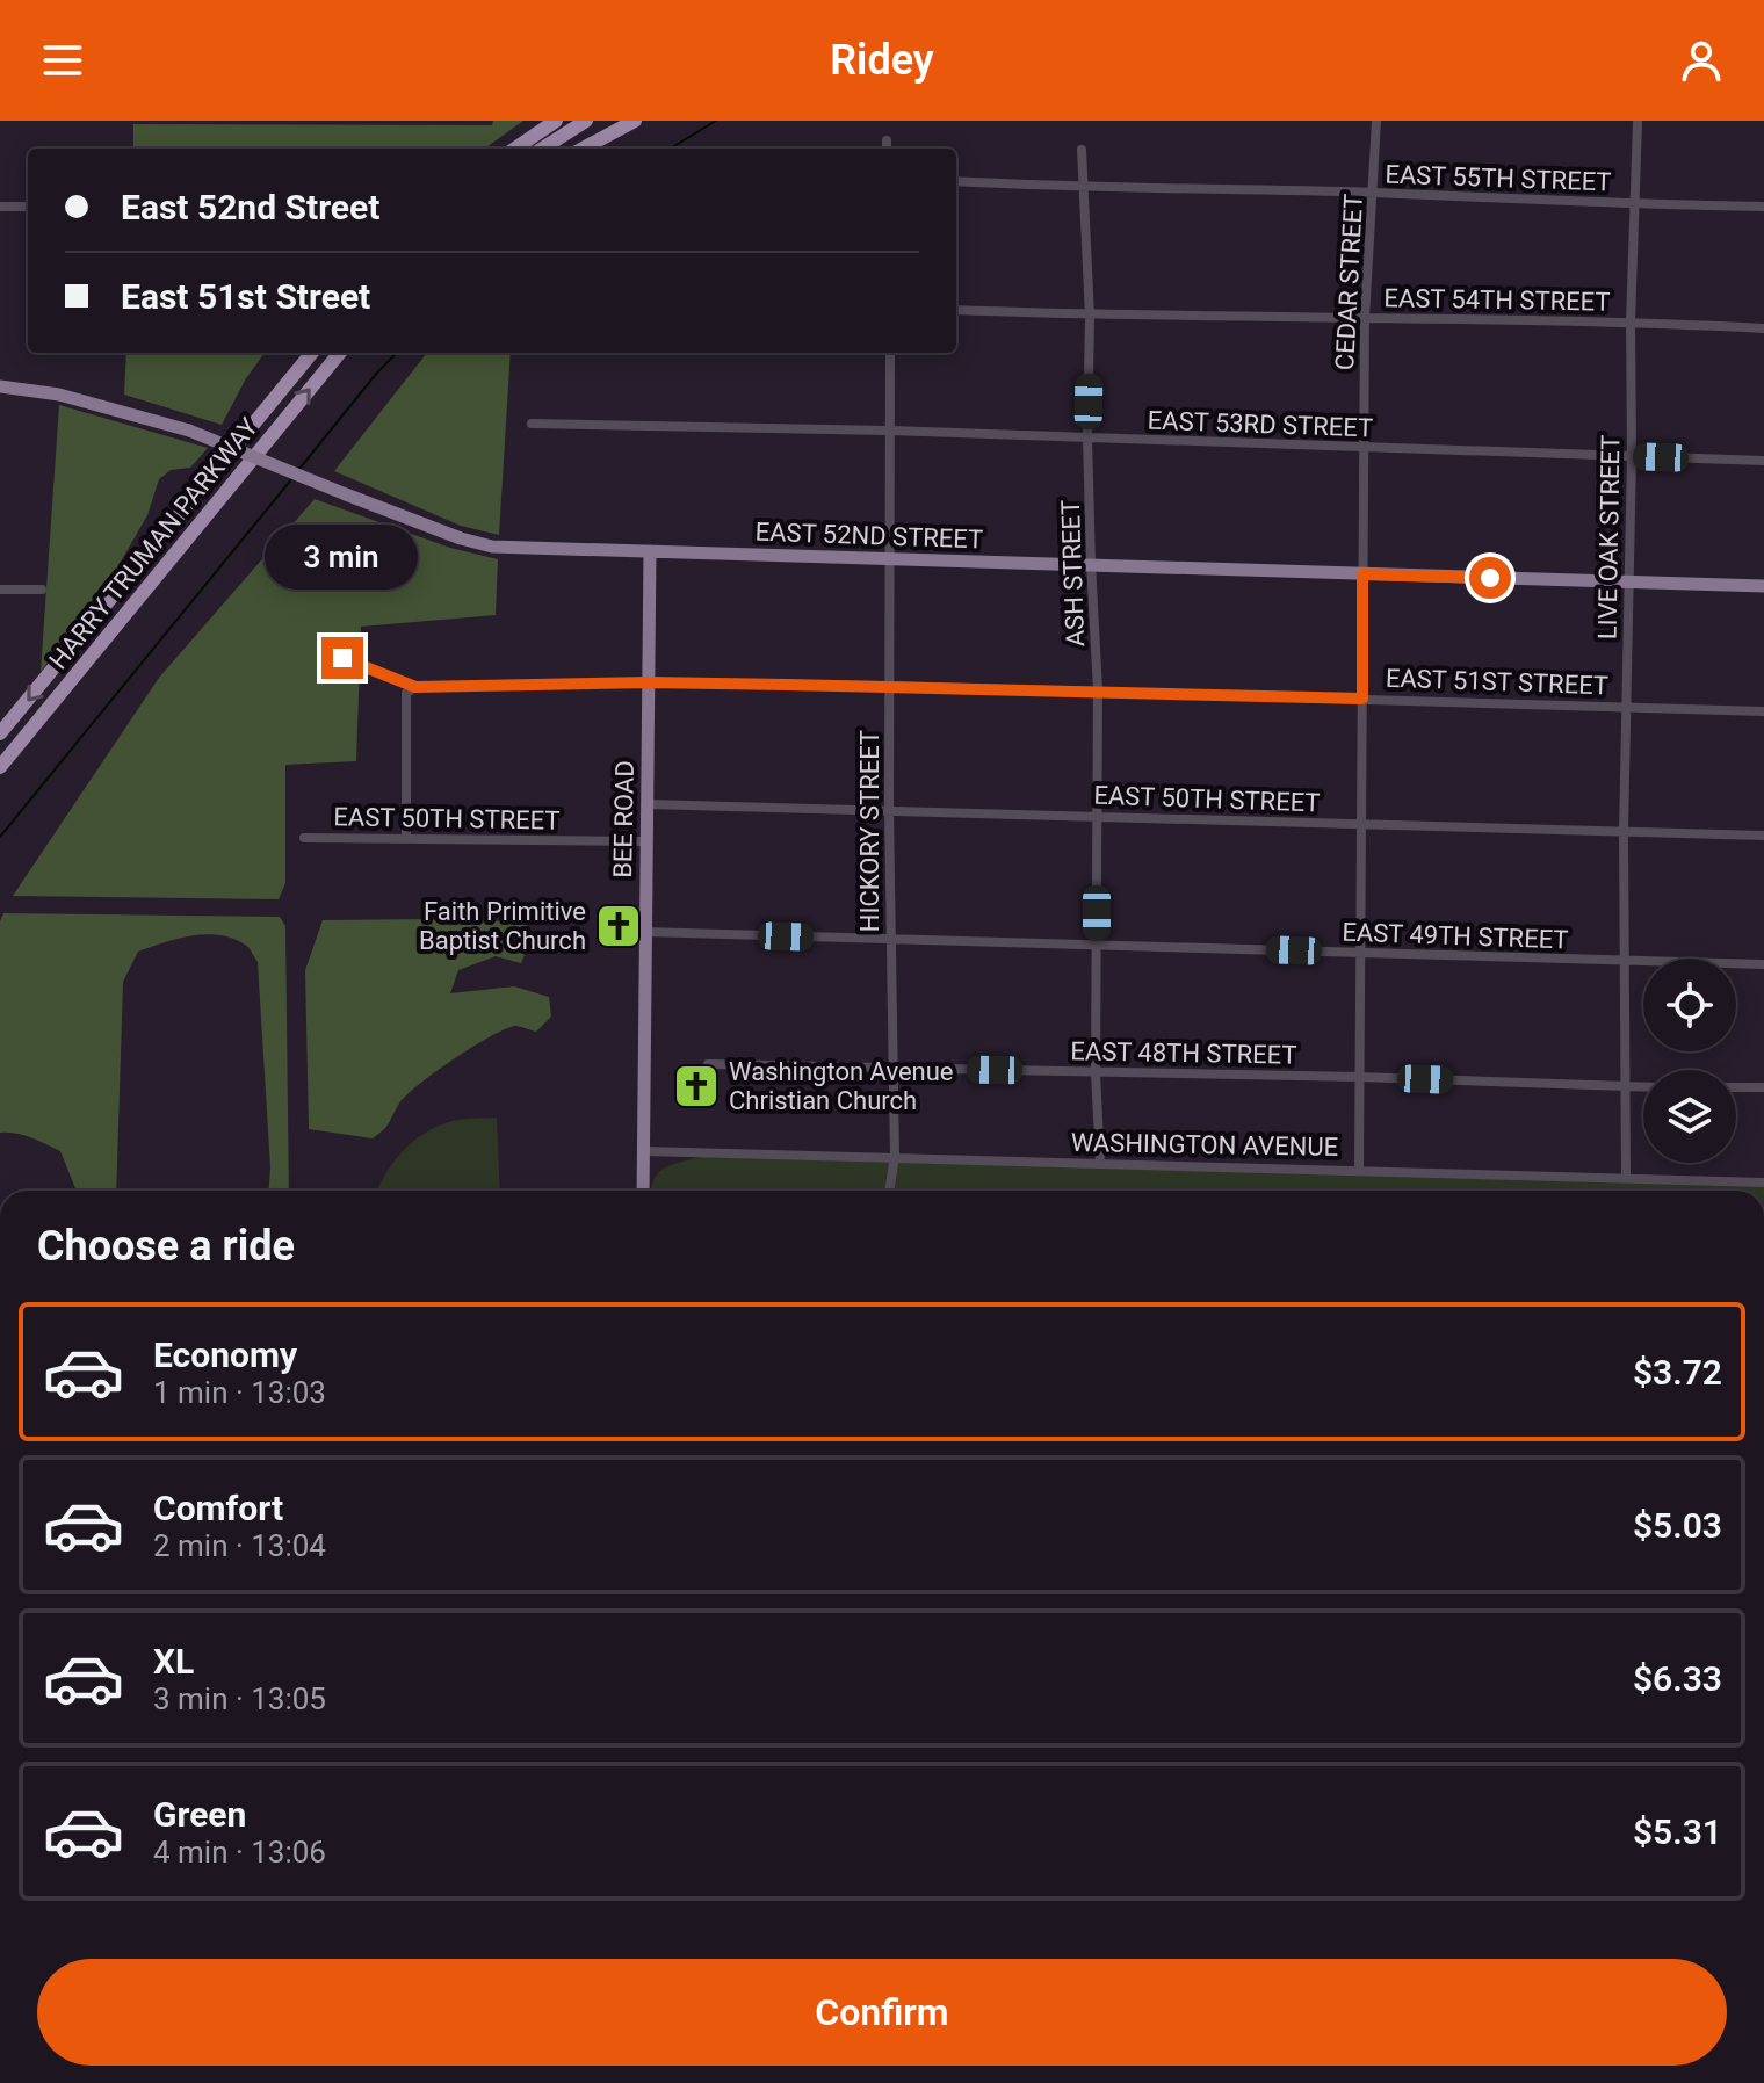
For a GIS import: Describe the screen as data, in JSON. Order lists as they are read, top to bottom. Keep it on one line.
{"streets":{"highway":["HARRY TRUMAN PARKWAY"],"main road":["EAST 52ND STREET","BEE ROAD"],"street":["EAST 55TH STREET","CEDAR STREET","EAST 54TH STREET","EAST 53RD STREET","LIVE OAK STREET","ASH STREET","EAST 51ST STREET","EAST 50TH STREET","HICKORY STREET","EAST 49TH STREET","EAST 48TH STREET","WASHINGTON AVENUE"]},"crossings":[["EAST 55TH STREET","CEDAR STREET"],["EAST 55TH STREET","LIVE OAK STREET"],["EAST 55TH STREET","ASH STREET"],["CEDAR STREET","EAST 54TH STREET"],["CEDAR STREET","EAST 53RD STREET"],["CEDAR STREET","EAST 52ND STREET"],["CEDAR STREET","EAST 51ST STREET"],["CEDAR STREET","EAST 50TH STREET"],["CEDAR STREET","EAST 49TH STREET"],["CEDAR STREET","EAST 48TH STREET"],["CEDAR STREET","WASHINGTON AVENUE"],["EAST 54TH STREET","LIVE OAK STREET"],["EAST 54TH STREET","ASH STREET"],["EAST 53RD STREET","LIVE OAK STREET"],["EAST 53RD STREET","ASH STREET"],["EAST 53RD STREET","HICKORY STREET"],["EAST 52ND STREET","LIVE OAK STREET"],["EAST 52ND STREET","ASH STREET"],["EAST 52ND STREET","BEE ROAD"],["EAST 52ND STREET","HICKORY STREET"],["LIVE OAK STREET","EAST 51ST STREET"],["LIVE OAK STREET","EAST 50TH STREET"],["LIVE OAK STREET","EAST 49TH STREET"],["LIVE OAK STREET","EAST 48TH STREET"],["LIVE OAK STREET","WASHINGTON AVENUE"],["ASH STREET","EAST 51ST STREET"],["ASH STREET","EAST 50TH STREET"],["ASH STREET","EAST 49TH STREET"],["ASH STREET","EAST 48TH STREET"],["ASH STREET","WASHINGTON AVENUE"],["EAST 51ST STREET","BEE ROAD"],["EAST 51ST STREET","HICKORY STREET"],["EAST 50TH STREET","BEE ROAD"],["EAST 50TH STREET","HICKORY STREET"],["BEE ROAD","EAST 49TH STREET"],["BEE ROAD","WASHINGTON AVENUE"],["HICKORY STREET","EAST 49TH STREET"],["HICKORY STREET","EAST 48TH STREET"],["HICKORY STREET","WASHINGTON AVENUE"]],"places":{"church":["Faith Primitive Baptist Church","Washington Avenue Christian Church"]},"page":{"header":"Ridey","banner":["East 52nd Street","East 51st Street"],"bubble":"3 min","heading":"Choose a ride","list":[{"name":"Economy","note":"1 min · 13:03","value":"$3.72"},{"name":"Comfort","note":"2 min · 13:04","value":"$5.03"},{"name":"XL","note":"3 min · 13:05","value":"$6.33"},{"name":"Green","note":"4 min · 13:06","value":"$5.31"}],"buttons":"Confirm"}}
